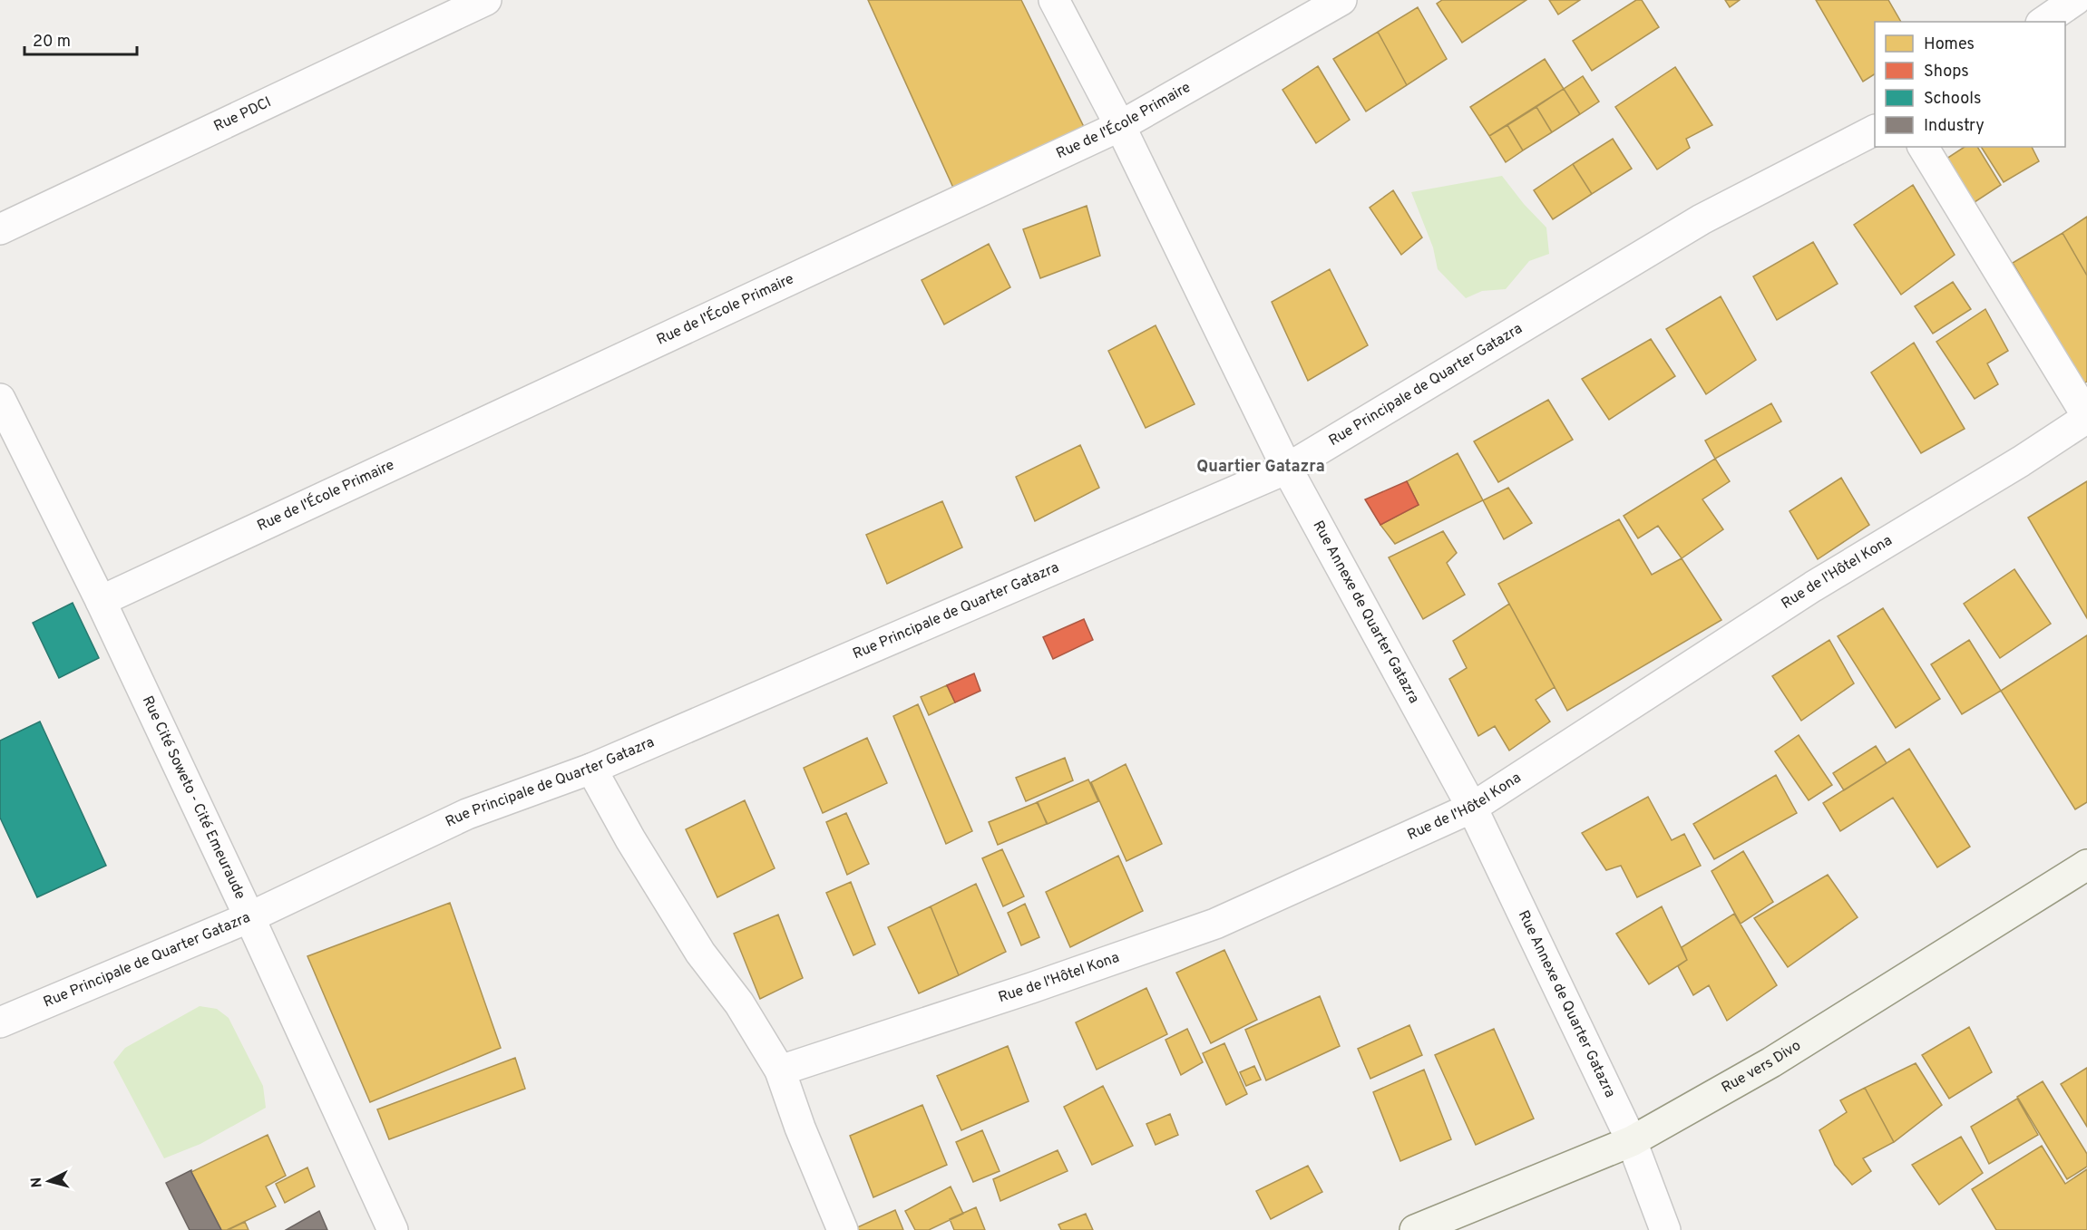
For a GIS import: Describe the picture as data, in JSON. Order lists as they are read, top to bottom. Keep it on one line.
{"streets":{"main road":["Rue vers Divo"],"street":["Rue PDCI","Rue de l'École Primaire","Rue Principale de Quarter Gatazra","Rue de l'Hôtel Kona","Rue Annexe de Quarter Gatazra","Rue Cité Soweto - Cité Emeuraude"]},"crossings":[["Rue de l'École Primaire","Rue Annexe de Quarter Gatazra"],["Rue de l'École Primaire","Rue Cité Soweto - Cité Emeuraude"],["Rue Principale de Quarter Gatazra","Rue Annexe de Quarter Gatazra"],["Rue Principale de Quarter Gatazra","Rue Cité Soweto - Cité Emeuraude"],["Rue de l'Hôtel Kona","Rue Annexe de Quarter Gatazra"],["Rue Annexe de Quarter Gatazra","Rue vers Divo"]],"districts":["Quartier Gatazra"],"legend":["Homes","Shops","Schools","Industry"],"scale_bar":"20 m","north":"left"}
